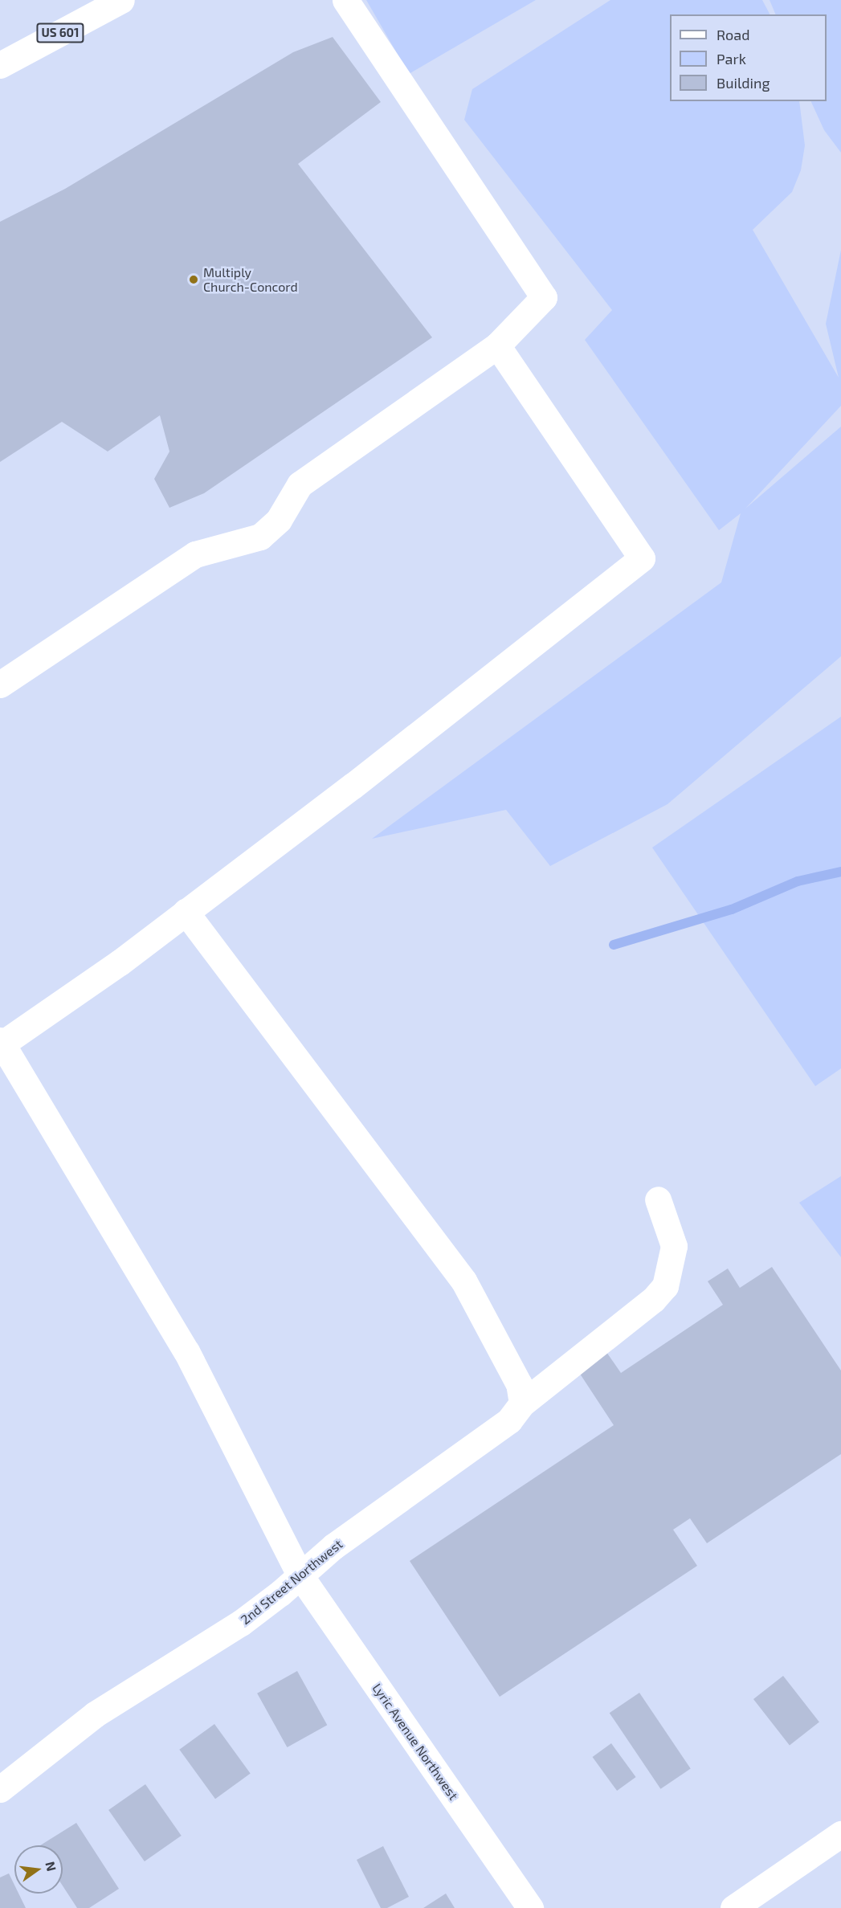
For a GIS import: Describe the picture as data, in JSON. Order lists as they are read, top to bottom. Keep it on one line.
{"streets":{"main road":["US 601","2nd Street Northwest","Lyric Avenue Northwest"]},"crossings":[["2nd Street Northwest","Lyric Avenue Northwest"]],"places":["Multiply Church-Concord"],"legend":["Road","Park","Building"],"north":"right"}
